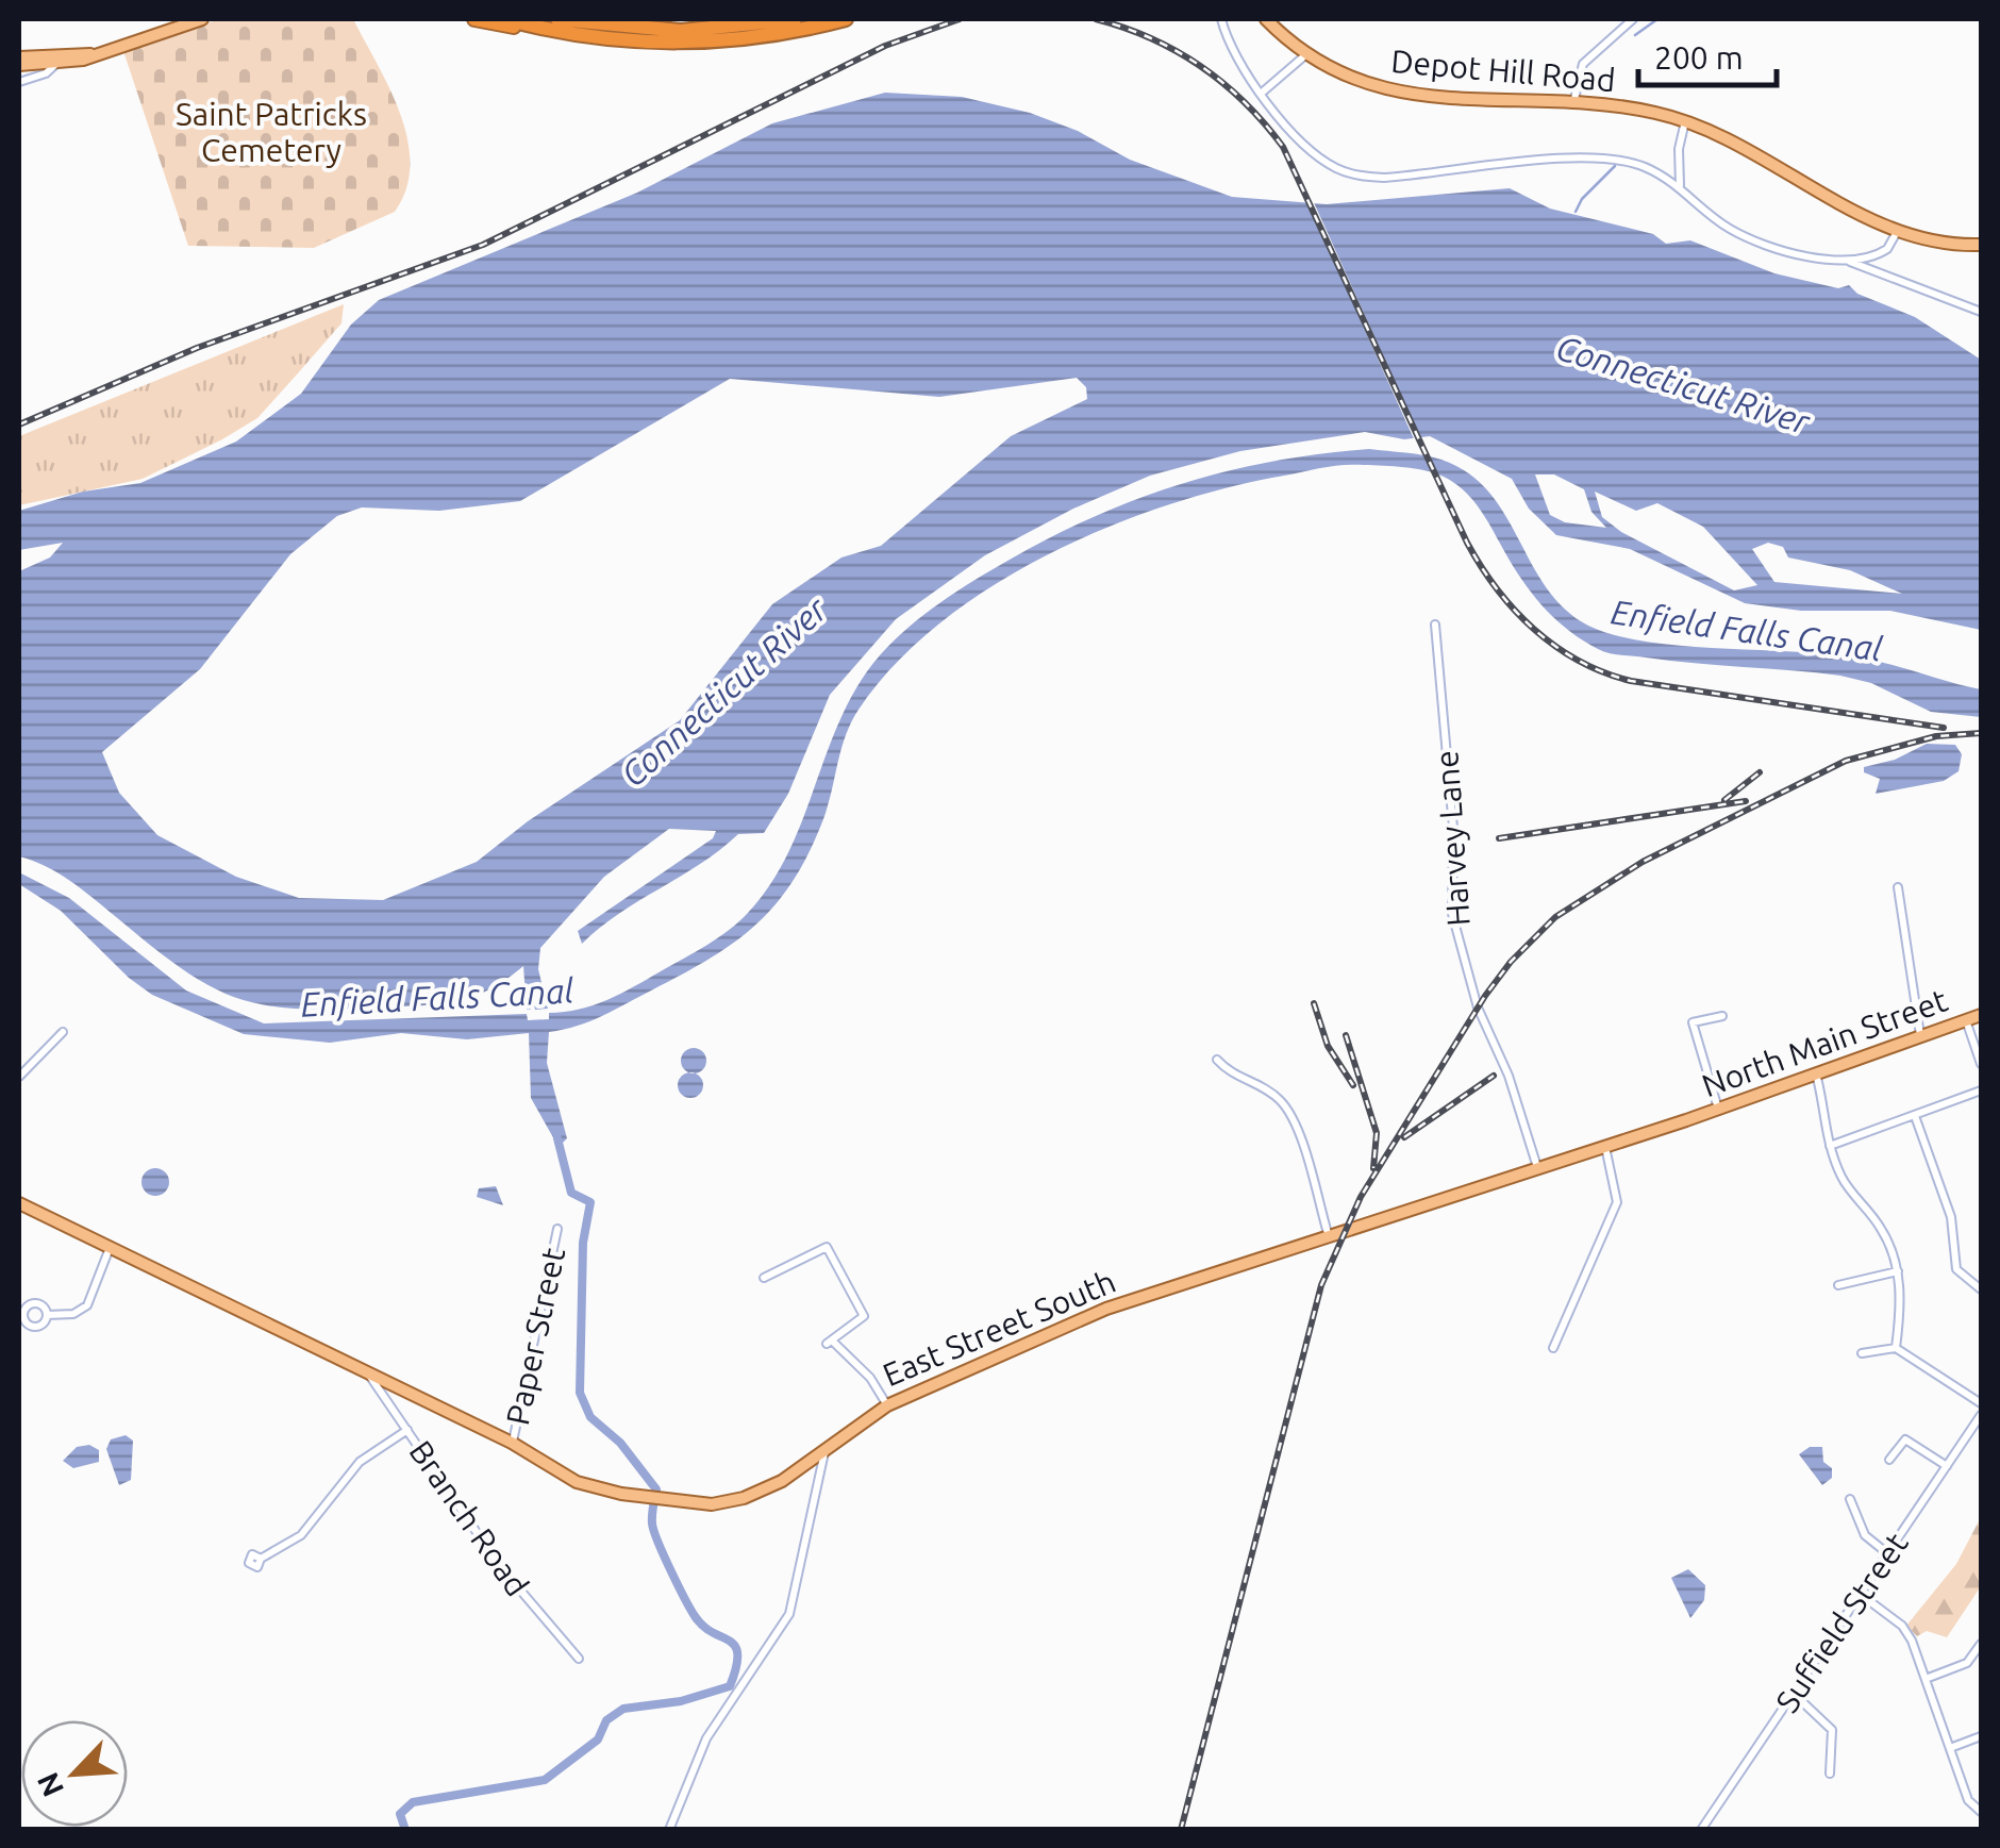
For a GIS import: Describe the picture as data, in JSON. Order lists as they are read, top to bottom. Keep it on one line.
{"streets":{"main road":["Depot Hill Road","North Main Street","East Street South"],"street":["Harvey Lane","Paper Street","Branch Road","Suffield Street"]},"crossings":[["Harvey Lane","East Street South"],["North Main Street","East Street South"],["East Street South","Paper Street"],["East Street South","Branch Road"]],"water":["Connecticut River","Enfield Falls Canal"],"parks":["Saint Patricks Cemetery"],"scale_bar":"200 m","north":"bottom left"}
